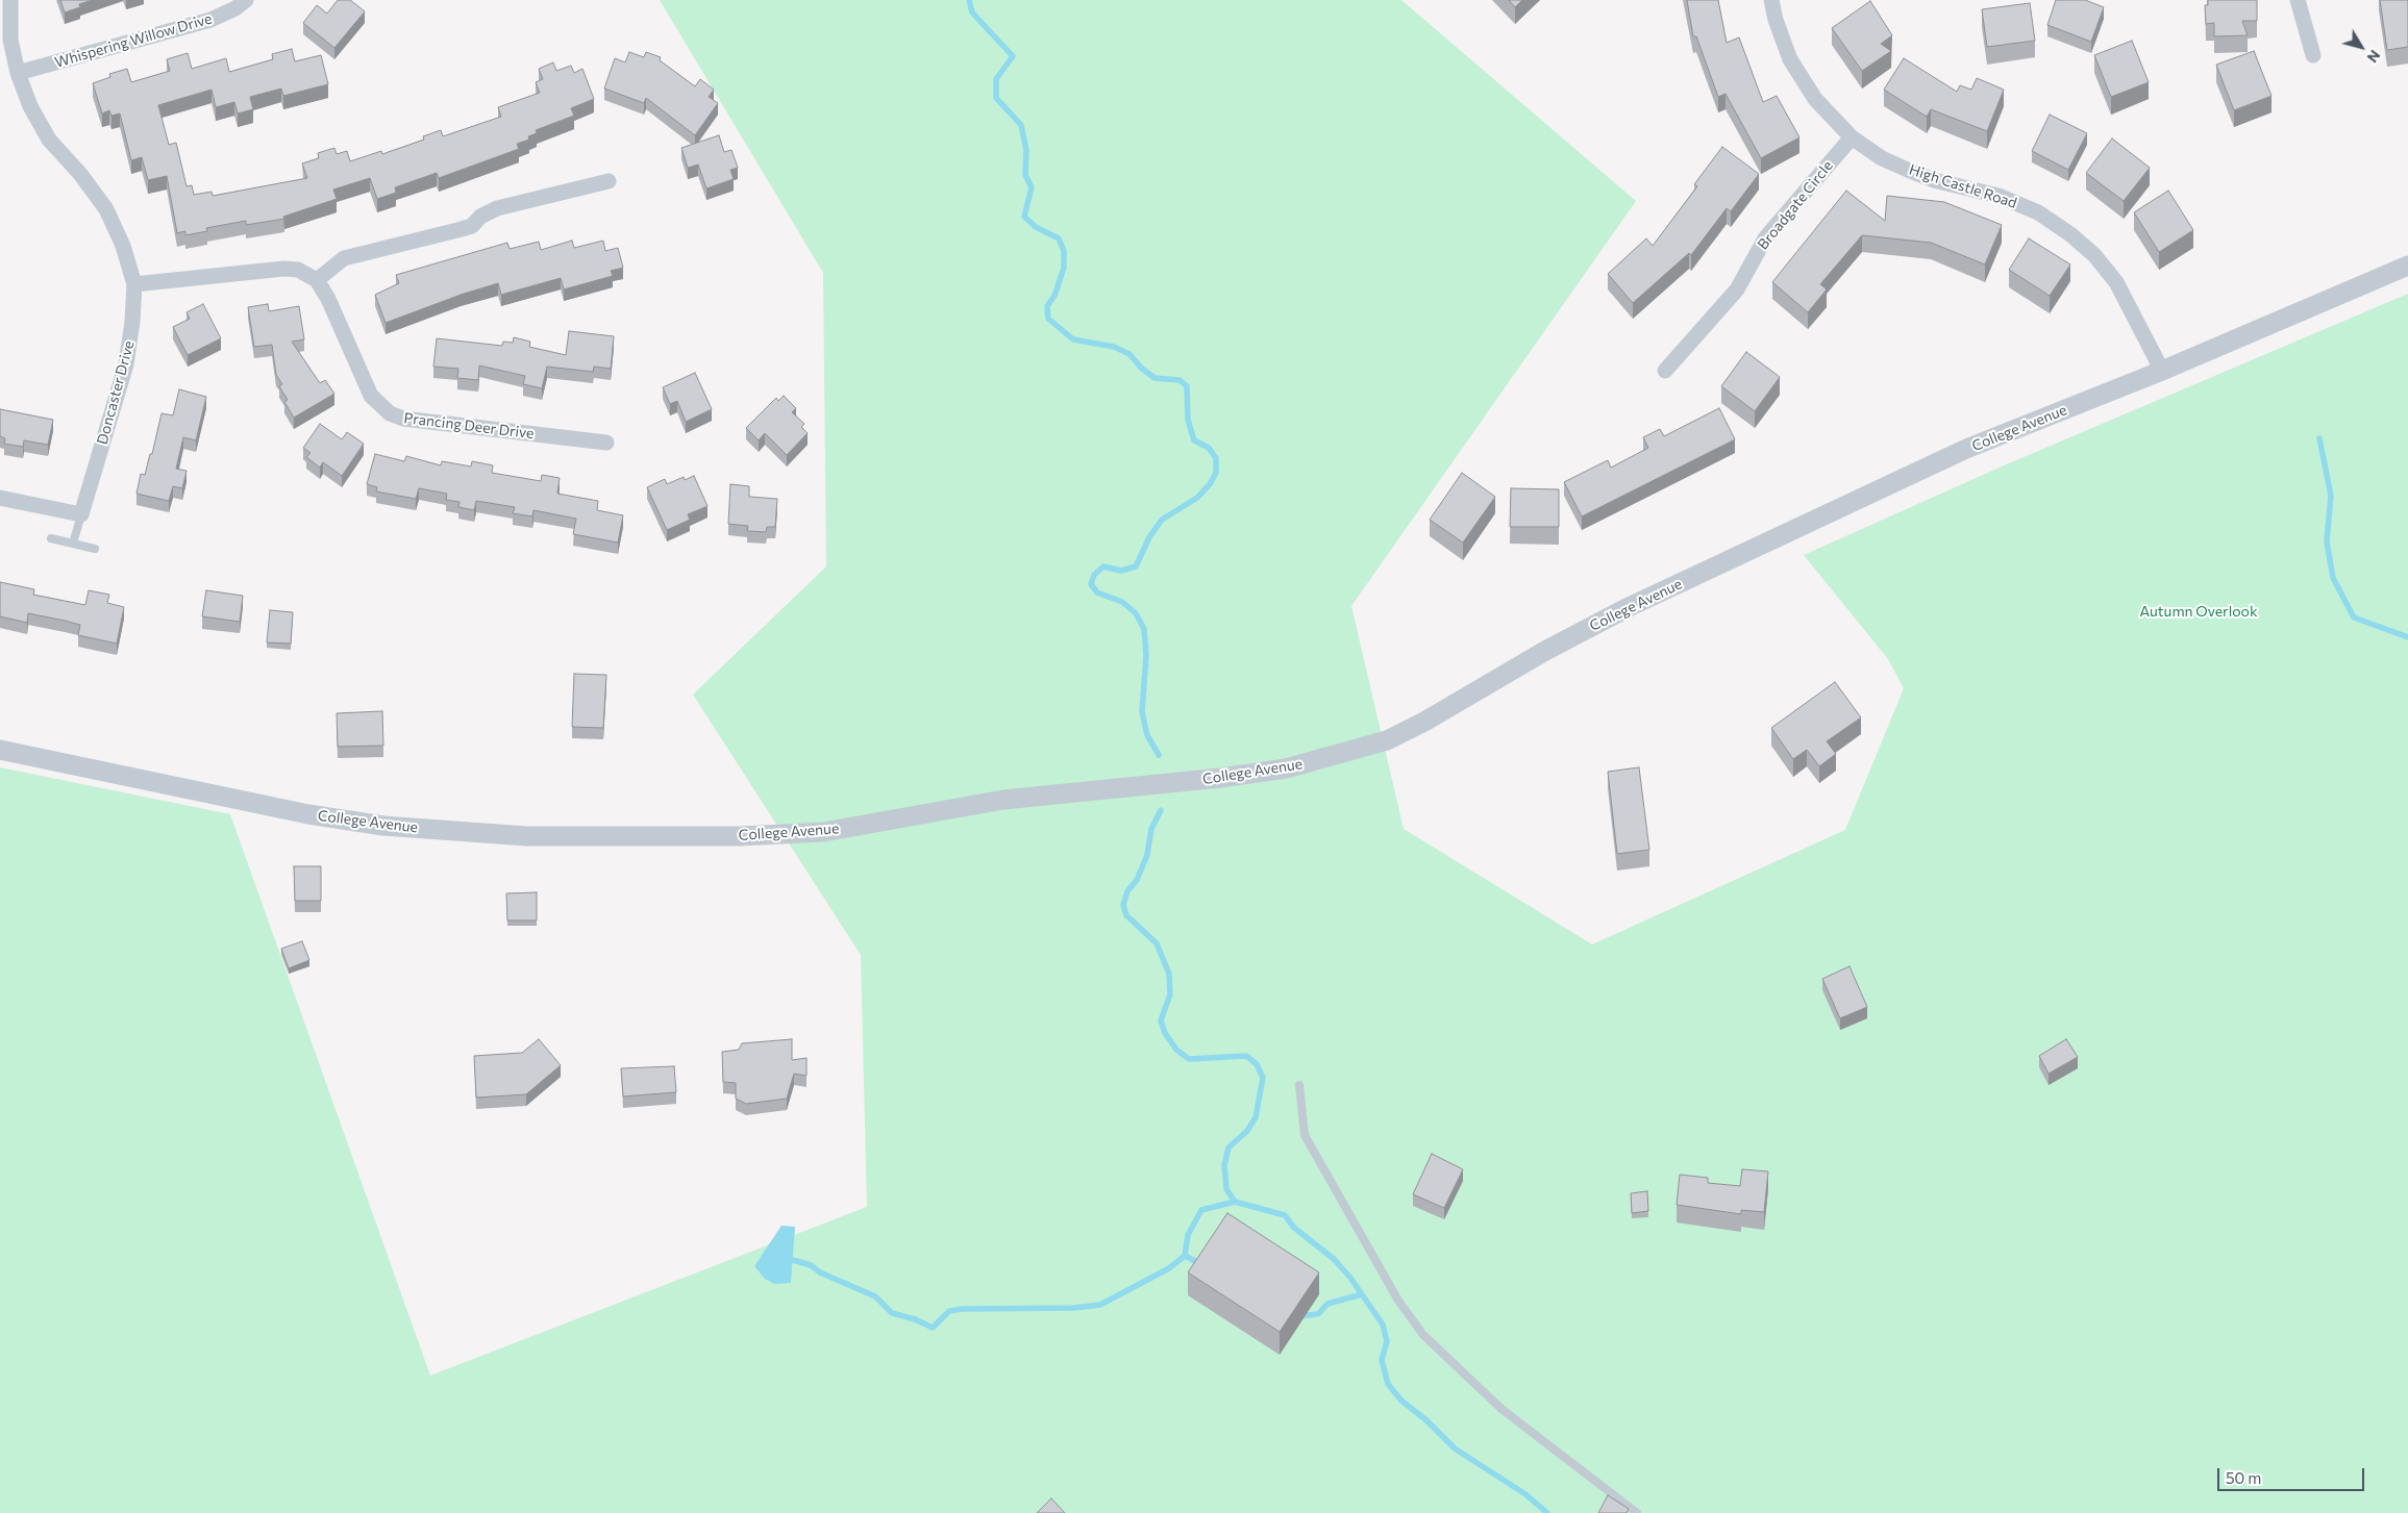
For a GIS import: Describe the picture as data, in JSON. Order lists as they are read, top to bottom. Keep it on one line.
{"streets":{"street":["Whispering Willow Drive","High Castle Road","Broadgate Circle","Doncaster Drive","Prancing Deer Drive","College Avenue"]},"crossings":[["Whispering Willow Drive","Doncaster Drive"],["High Castle Road","Broadgate Circle"],["High Castle Road","College Avenue"]],"parks":["Autumn Overlook"],"scale_bar":"50 m","north":"bottom right"}
